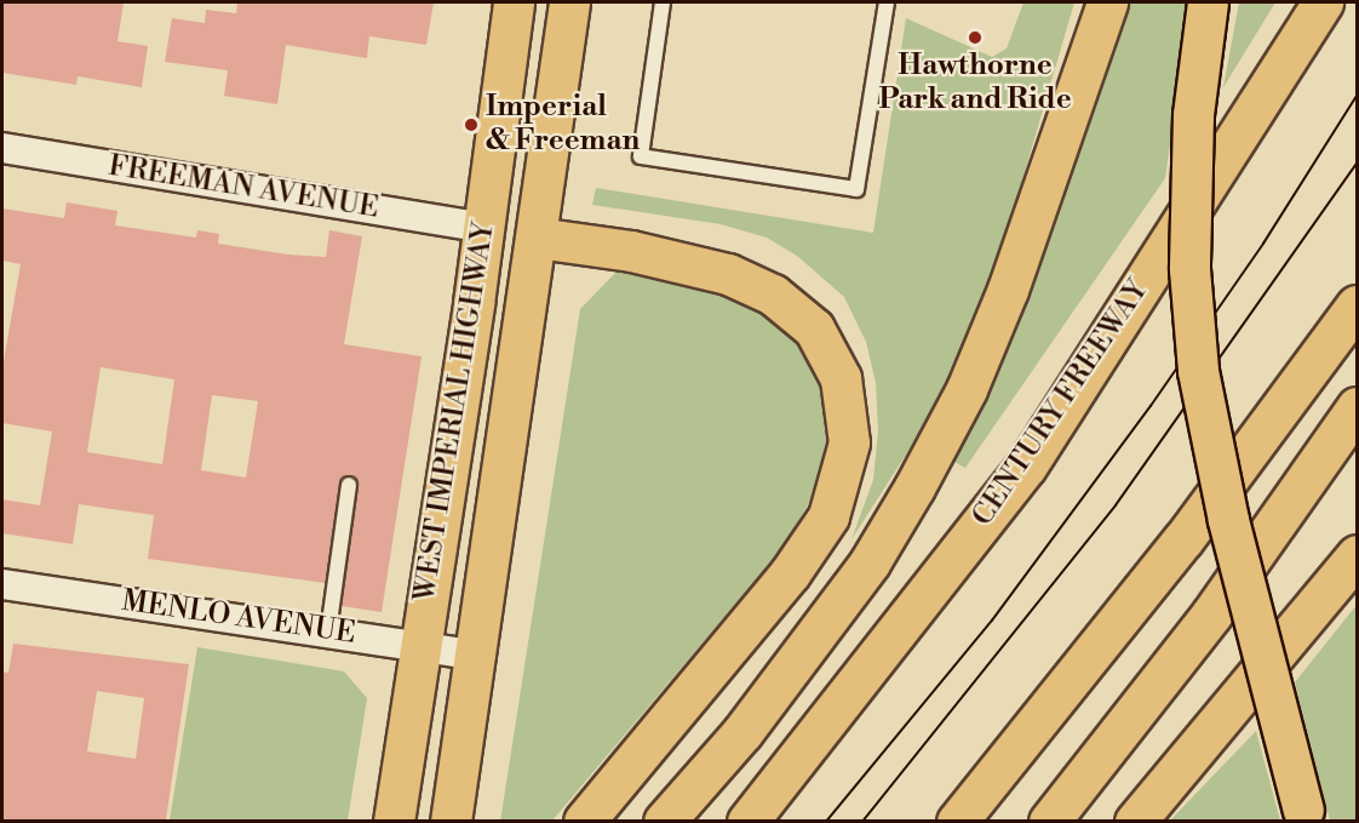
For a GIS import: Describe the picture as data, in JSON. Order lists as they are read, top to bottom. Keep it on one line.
{"streets":{"main road":["CENTURY FREEWAY","WEST IMPERIAL HIGHWAY"],"street":["FREEMAN AVENUE","MENLO AVENUE"]},"crossings":[["FREEMAN AVENUE","WEST IMPERIAL HIGHWAY"],["WEST IMPERIAL HIGHWAY","MENLO AVENUE"]],"places":["Hawthorne Park and Ride","Imperial & Freeman"]}
